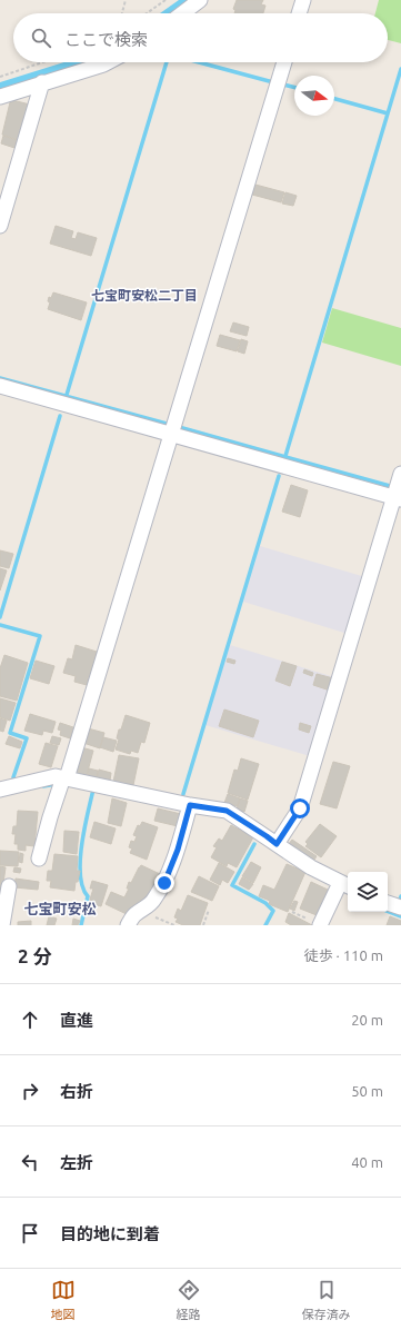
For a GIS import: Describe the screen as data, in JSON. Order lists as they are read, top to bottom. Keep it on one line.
{"districts":["七宝町安松二丁目","七宝町安松"],"north":"right","page":{"search":"ここで検索","heading":["2 分","徒歩 · 110 m"],"list":[["直進","20 m"],["右折","50 m"],["左折","40 m"],"目的地に到着"],"nav":["地図","経路","保存済み"]}}
